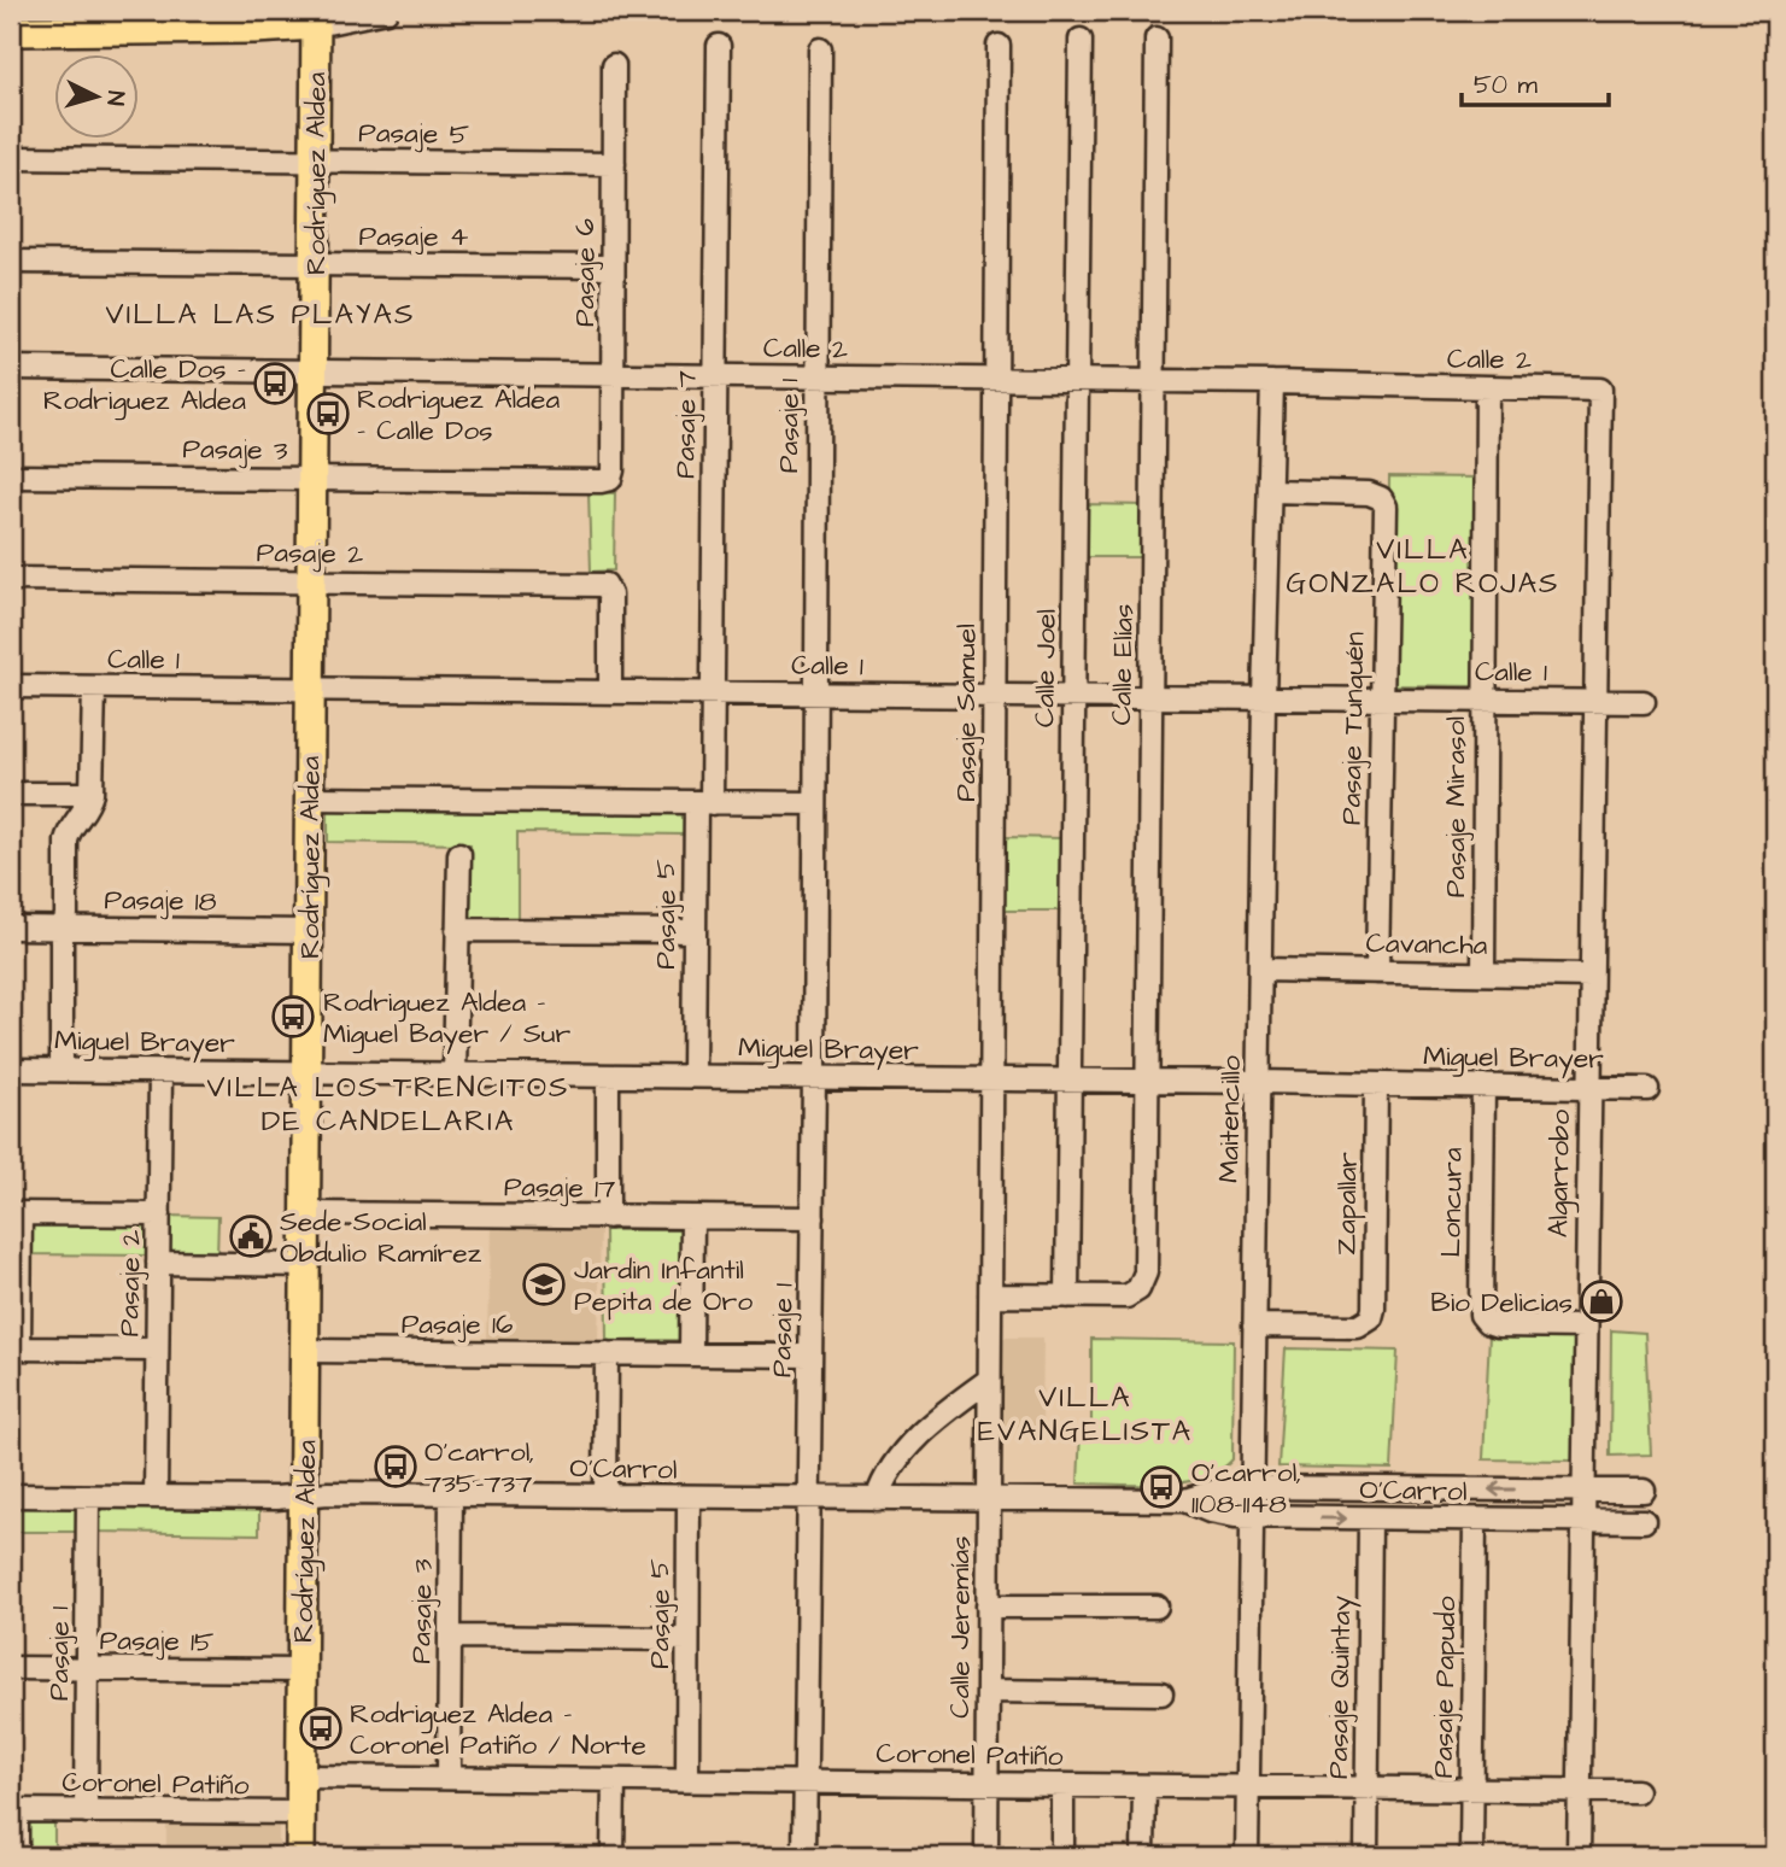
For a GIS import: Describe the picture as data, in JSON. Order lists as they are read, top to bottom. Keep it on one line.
{"streets":{"main road":["Rodríguez Aldea"],"street":["Pasaje 5","Pasaje 4","Pasaje 6","Calle 2","Pasaje 7","Pasaje 1","Pasaje 3","Pasaje 2","Calle 1","Calle Elías","Calle Joel","Pasaje Samuel","Pasaje Tunquén","Pasaje Mirasol","Pasaje 18","Cavancha","Miguel Brayer","Maitencillo","Algarrobo","Pasaje 17","Loncura","Zapallar","Pasaje 16","O'Carrol","Calle Jeremías","Pasaje 15","Pasaje Quintay","Pasaje Papudo","Coronel Patiño"]},"crossings":[["Pasaje 5","Rodríguez Aldea"],["Pasaje 5","Pasaje 6"],["Pasaje 5","Pasaje 7"],["Pasaje 5","Miguel Brayer"],["Pasaje 5","O'Carrol"],["Pasaje 5","Coronel Patiño"],["Rodríguez Aldea","Pasaje 4"],["Rodríguez Aldea","Calle 2"],["Rodríguez Aldea","Pasaje 3"],["Rodríguez Aldea","Pasaje 2"],["Rodríguez Aldea","Calle 1"],["Rodríguez Aldea","Pasaje 18"],["Rodríguez Aldea","Miguel Brayer"],["Rodríguez Aldea","Pasaje 17"],["Rodríguez Aldea","Pasaje 16"],["Rodríguez Aldea","O'Carrol"],["Rodríguez Aldea","Pasaje 15"],["Rodríguez Aldea","Coronel Patiño"],["Pasaje 4","Pasaje 6"],["Pasaje 6","Calle 2"],["Pasaje 6","Pasaje 3"],["Calle 2","Pasaje 7"],["Calle 2","Pasaje 1"],["Calle 2","Calle Elías"],["Calle 2","Calle Joel"],["Calle 2","Pasaje Samuel"],["Calle 2","Pasaje Mirasol"],["Calle 2","Maitencillo"],["Calle 2","Algarrobo"],["Pasaje 7","Calle 1"],["Pasaje 1","Calle 1"],["Pasaje 1","Miguel Brayer"],["Pasaje 1","Pasaje 17"],["Pasaje 1","Pasaje 16"],["Pasaje 1","O'Carrol"],["Pasaje 1","Pasaje 15"],["Pasaje 1","Coronel Patiño"],["Pasaje 3","O'Carrol"],["Pasaje 3","Coronel Patiño"],["Pasaje 2","Calle 1"],["Pasaje 2","Miguel Brayer"],["Pasaje 2","O'Carrol"],["Calle 1","Calle Elías"],["Calle 1","Calle Joel"],["Calle 1","Pasaje Samuel"],["Calle 1","Pasaje Tunquén"],["Calle 1","Pasaje Mirasol"],["Calle 1","Maitencillo"],["Calle 1","Algarrobo"],["Calle Elías","Calle Joel"],["Calle Elías","Miguel Brayer"],["Calle Joel","Miguel Brayer"],["Pasaje Samuel","Miguel Brayer"],["Pasaje Samuel","Calle Jeremías"],["Pasaje Tunquén","Cavancha"],["Pasaje Tunquén","Maitencillo"],["Pasaje Mirasol","Cavancha"],["Cavancha","Maitencillo"],["Cavancha","Algarrobo"],["Miguel Brayer","Maitencillo"],["Miguel Brayer","Algarrobo"],["Miguel Brayer","Loncura"],["Miguel Brayer","Zapallar"],["Maitencillo","Zapallar"],["Maitencillo","O'Carrol"],["Maitencillo","Coronel Patiño"],["Algarrobo","Loncura"],["Algarrobo","O'Carrol"],["Algarrobo","Coronel Patiño"],["O'Carrol","Calle Jeremías"],["O'Carrol","Pasaje Quintay"],["O'Carrol","Pasaje Papudo"],["Calle Jeremías","Coronel Patiño"],["Pasaje Quintay","Coronel Patiño"],["Pasaje Papudo","Coronel Patiño"]],"districts":["VILLA LAS PLAYAS","VILLA GONZALO ROJAS","VILLA LOS TRENCITOS DE CANDELARIA","VILLA EVANGELISTA"],"places":{"bus stop":["Calle Dos - Rodriguez Aldea","Rodriguez Aldea - Calle Dos","Rodriguez Aldea - Miguel Bayer / Sur","O'carrol, 735-737","O'carrol, 1108-1148","Rodriguez Aldea - Coronel Patiño / Norte"],"public building":["Sede Social Obdulio Ramírez"],"school or university":["Jardin Infantil Pepita de Oro"],"shop":["Bio Delicias"]},"scale_bar":"50 m","north":"right"}
